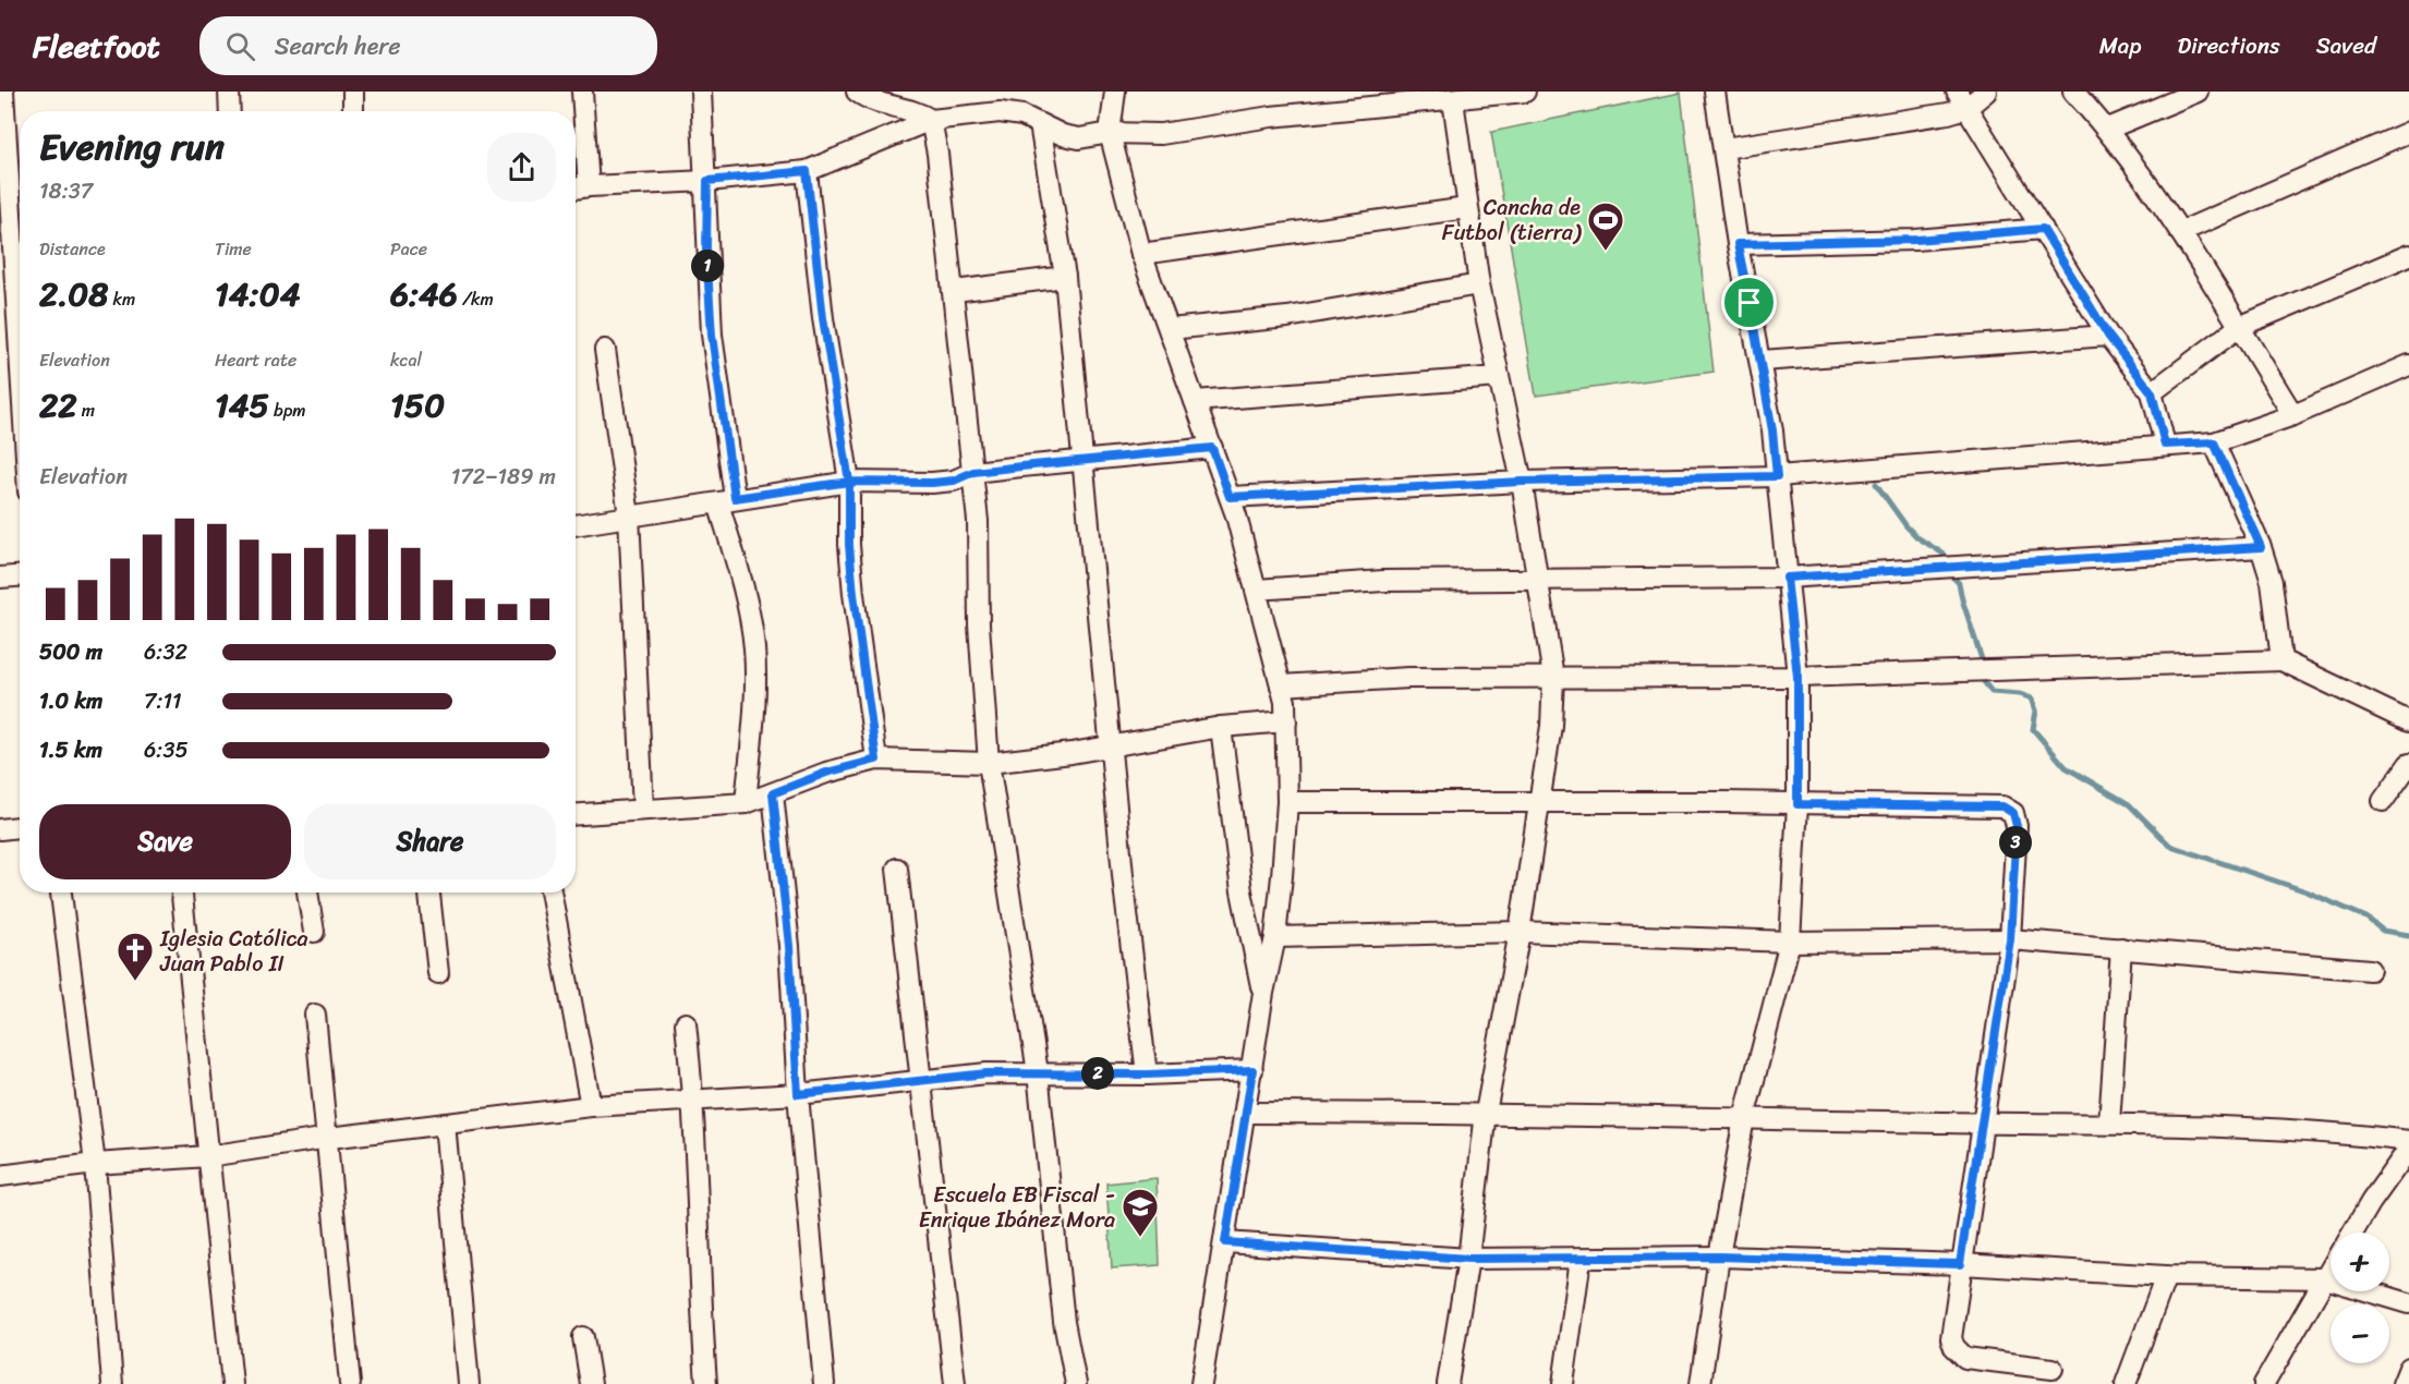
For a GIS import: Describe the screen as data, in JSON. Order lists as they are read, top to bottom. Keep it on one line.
{"places":{"sports":["Cancha de Futbol (tierra)"],"church":["Iglesia Católica Juan Pablo II"],"school or university":["Escuela EB Fiscal - Enrique Ibánez Mora"]},"page":{"header":"Fleetfoot","search":"Search here","nav":["Map","Directions","Saved"],"heading":["Evening run","18:37"],"stats":[["Distance","2.08 km"],["Time","14:04"],["Pace","6:46 /km"],["Elevation","22 m"],["Heart rate","145 bpm"],["kcal","150"]],"pins":["1","3","2"],"chart":["Elevation","172–189 m"],"list":[{"name":"500 m","note":"6:32"},{"name":"1.0 km","note":"7:11"},{"name":"1.5 km","note":"6:35"}],"buttons":["Save","Share"],"map_buttons":["+","−"]}}
